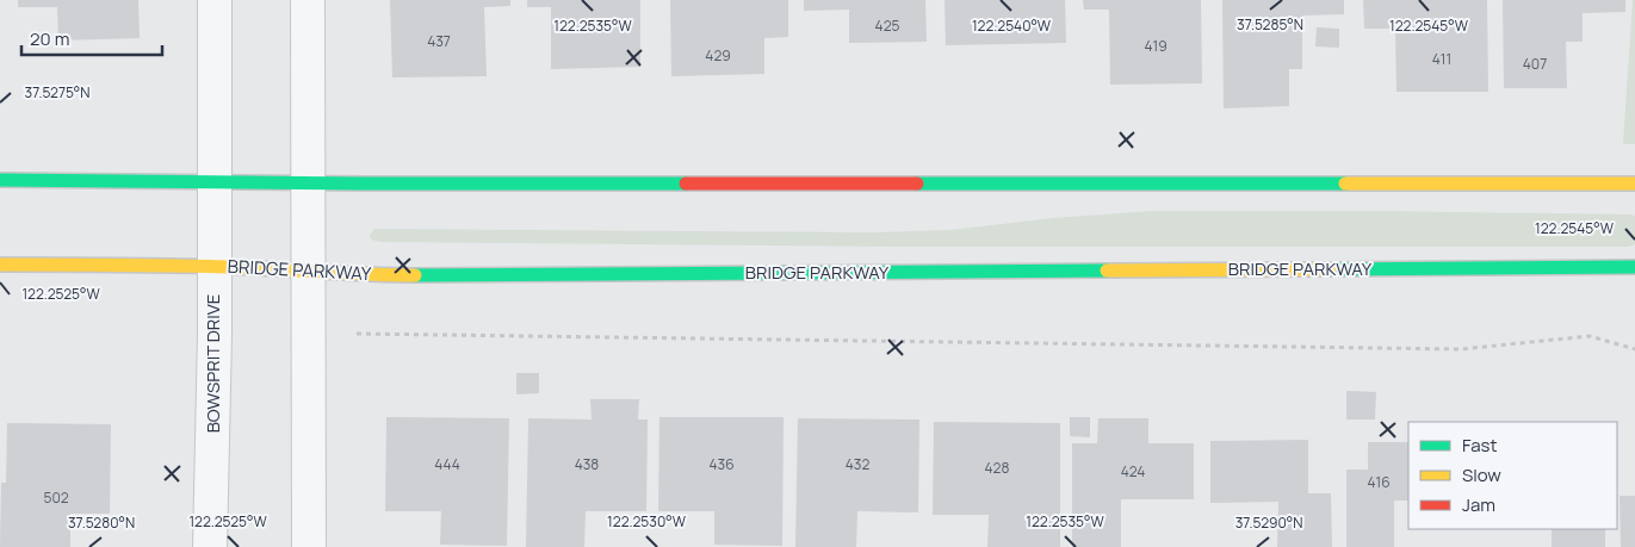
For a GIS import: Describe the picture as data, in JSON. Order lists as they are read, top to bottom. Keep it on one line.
{"streets":{"street":["BRIDGE PARKWAY","BOWSPRIT DRIVE"]},"crossings":[["BRIDGE PARKWAY","BOWSPRIT DRIVE"]],"house_numbers":["425","437","419","429","411","407","444","438","436","432","428","424","416","502"],"legend":["Fast","Slow","Jam"],"scale_bar":"20 m","coordinates":["37.5285°N","122.2535°W","122.2540°W","122.2545°W","37.5275°N","122.2525°W","122.2530°W","37.5280°N","37.5290°N"]}
